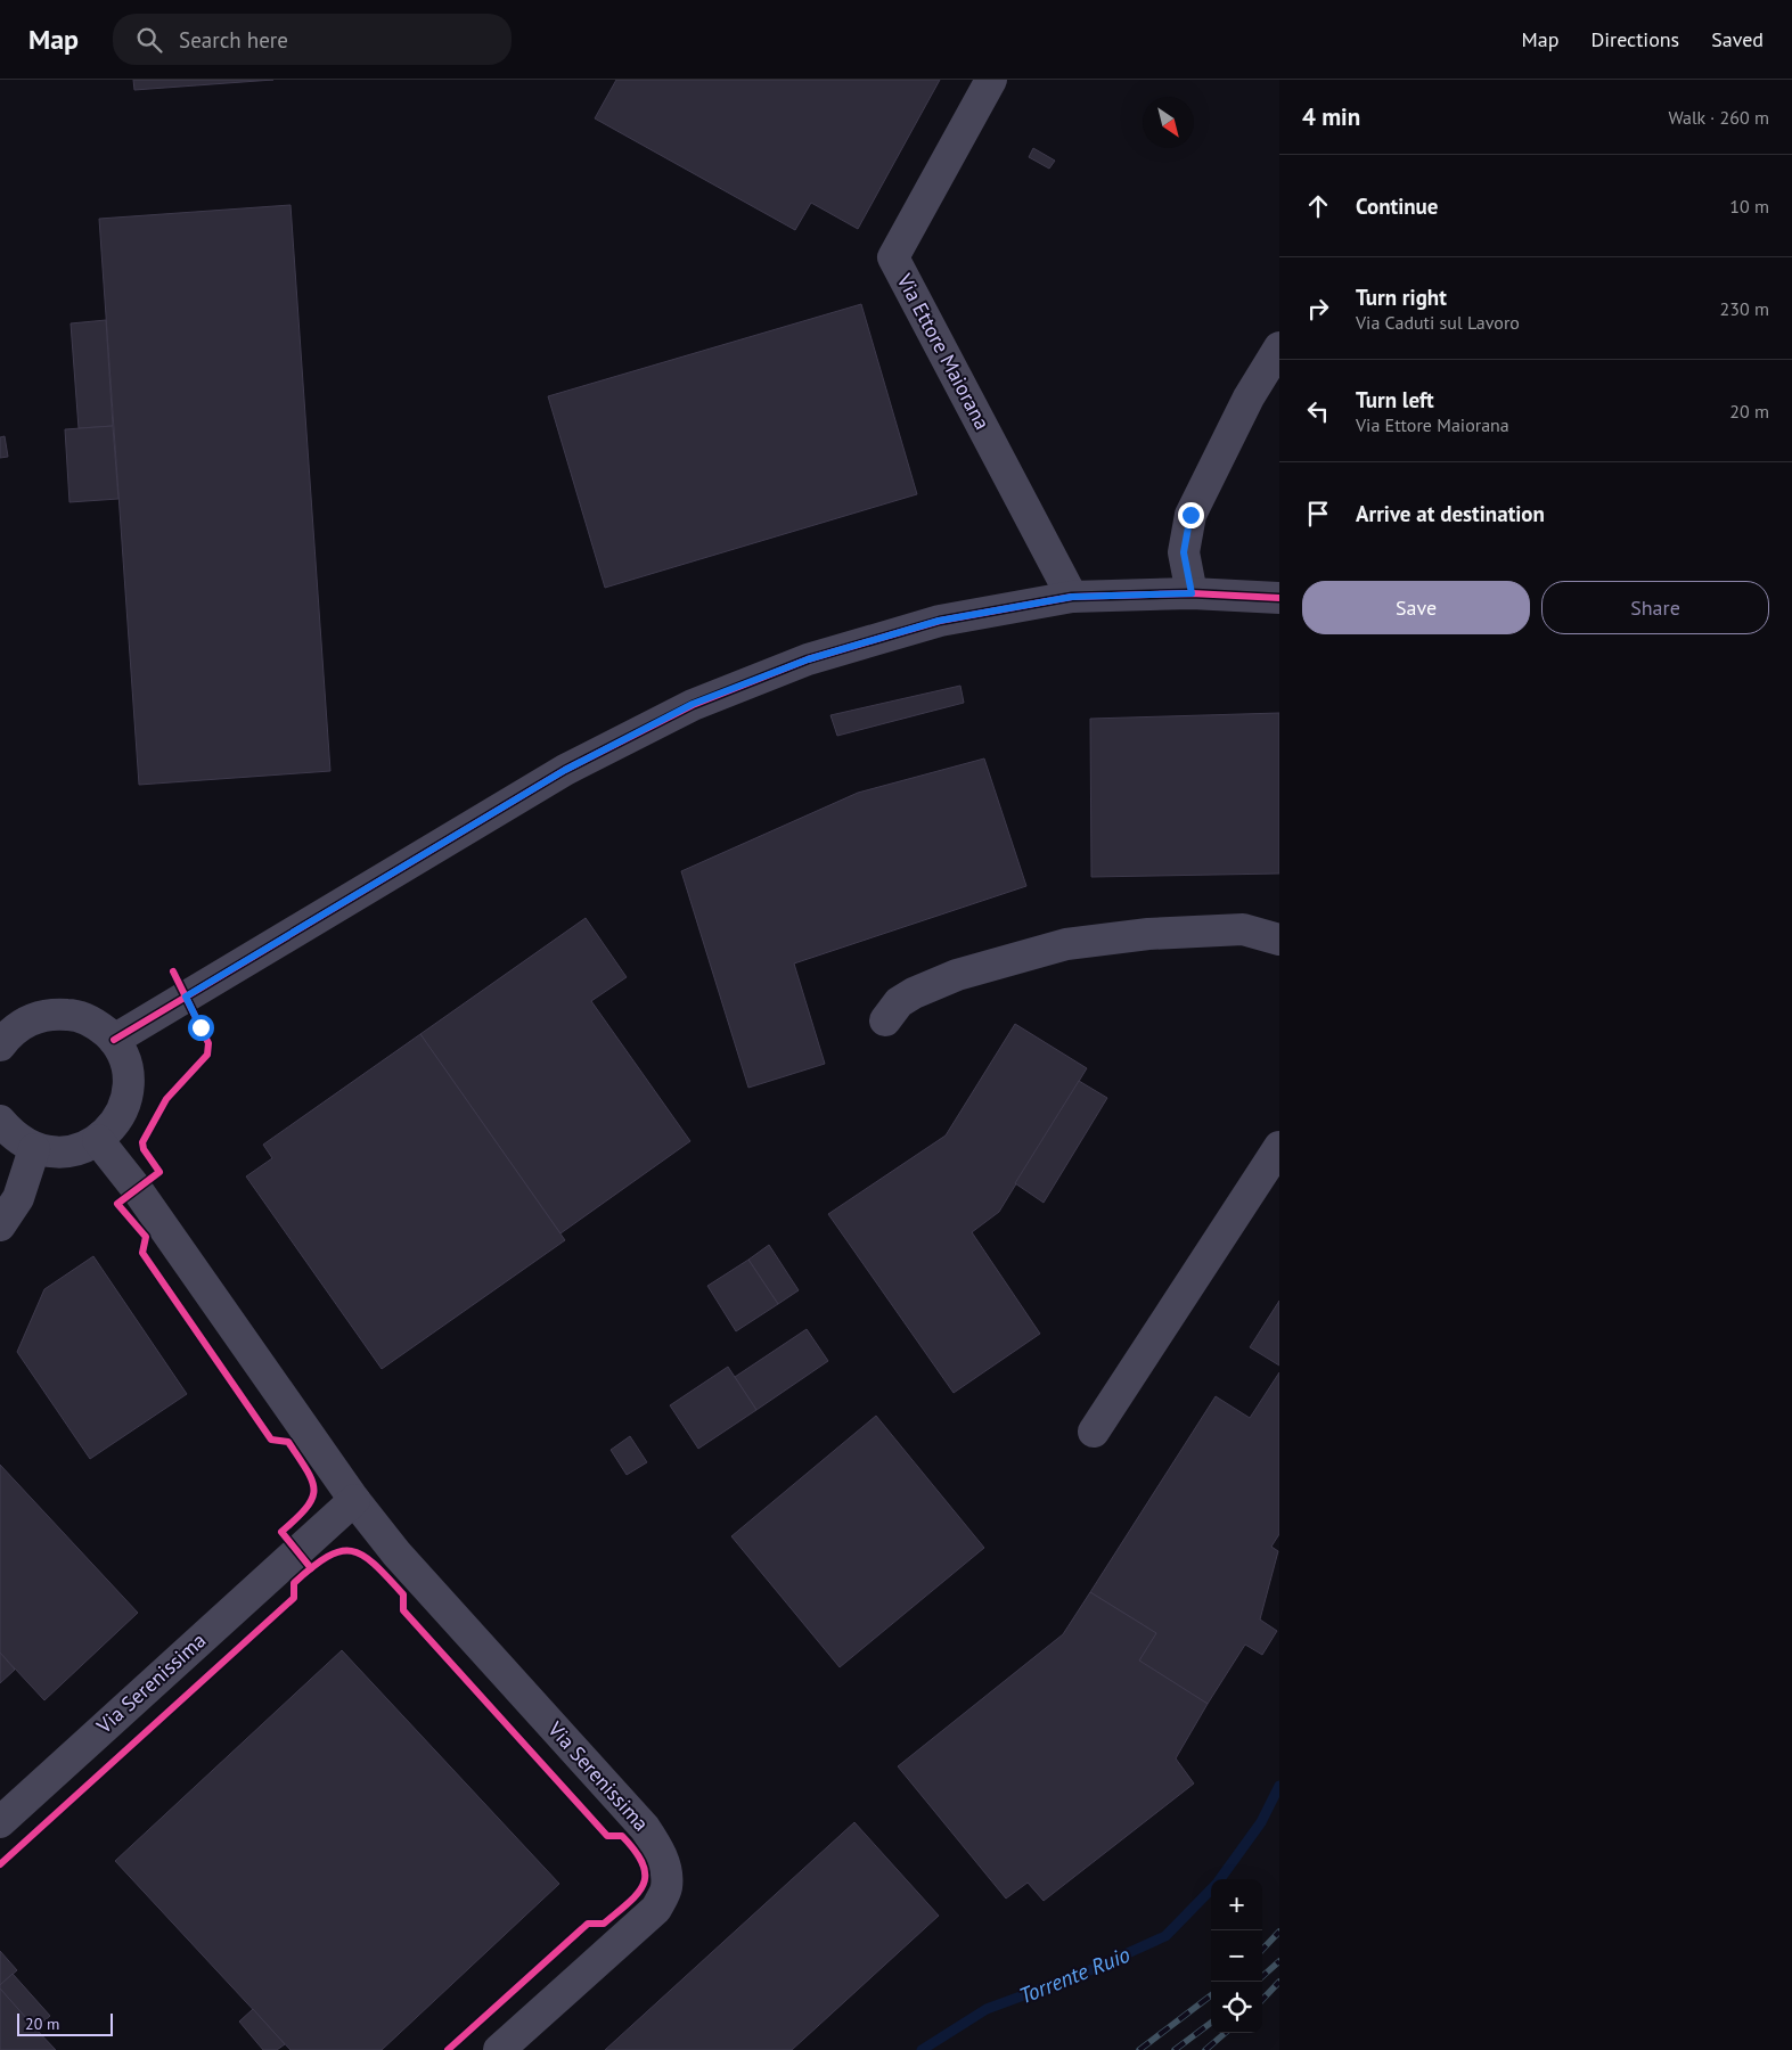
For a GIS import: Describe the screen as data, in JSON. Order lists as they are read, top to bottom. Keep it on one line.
{"streets":{"street":["Via Ettore Maiorana","Via Serenissima"]},"water":["Torrente Ruio"],"scale_bar":"20 m","north":"bottom right","page":{"header":"Map","search":"Search here","nav":["Map","Directions","Saved"],"heading":["4 min","Walk · 260 m"],"list":[["Continue","10 m"],["Turn right","Via Caduti sul Lavoro","230 m"],["Turn left","Via Ettore Maiorana","20 m"],"Arrive at destination"],"buttons":["Save","Share"],"map_buttons":["+","−"],"scale":"20 m"}}
